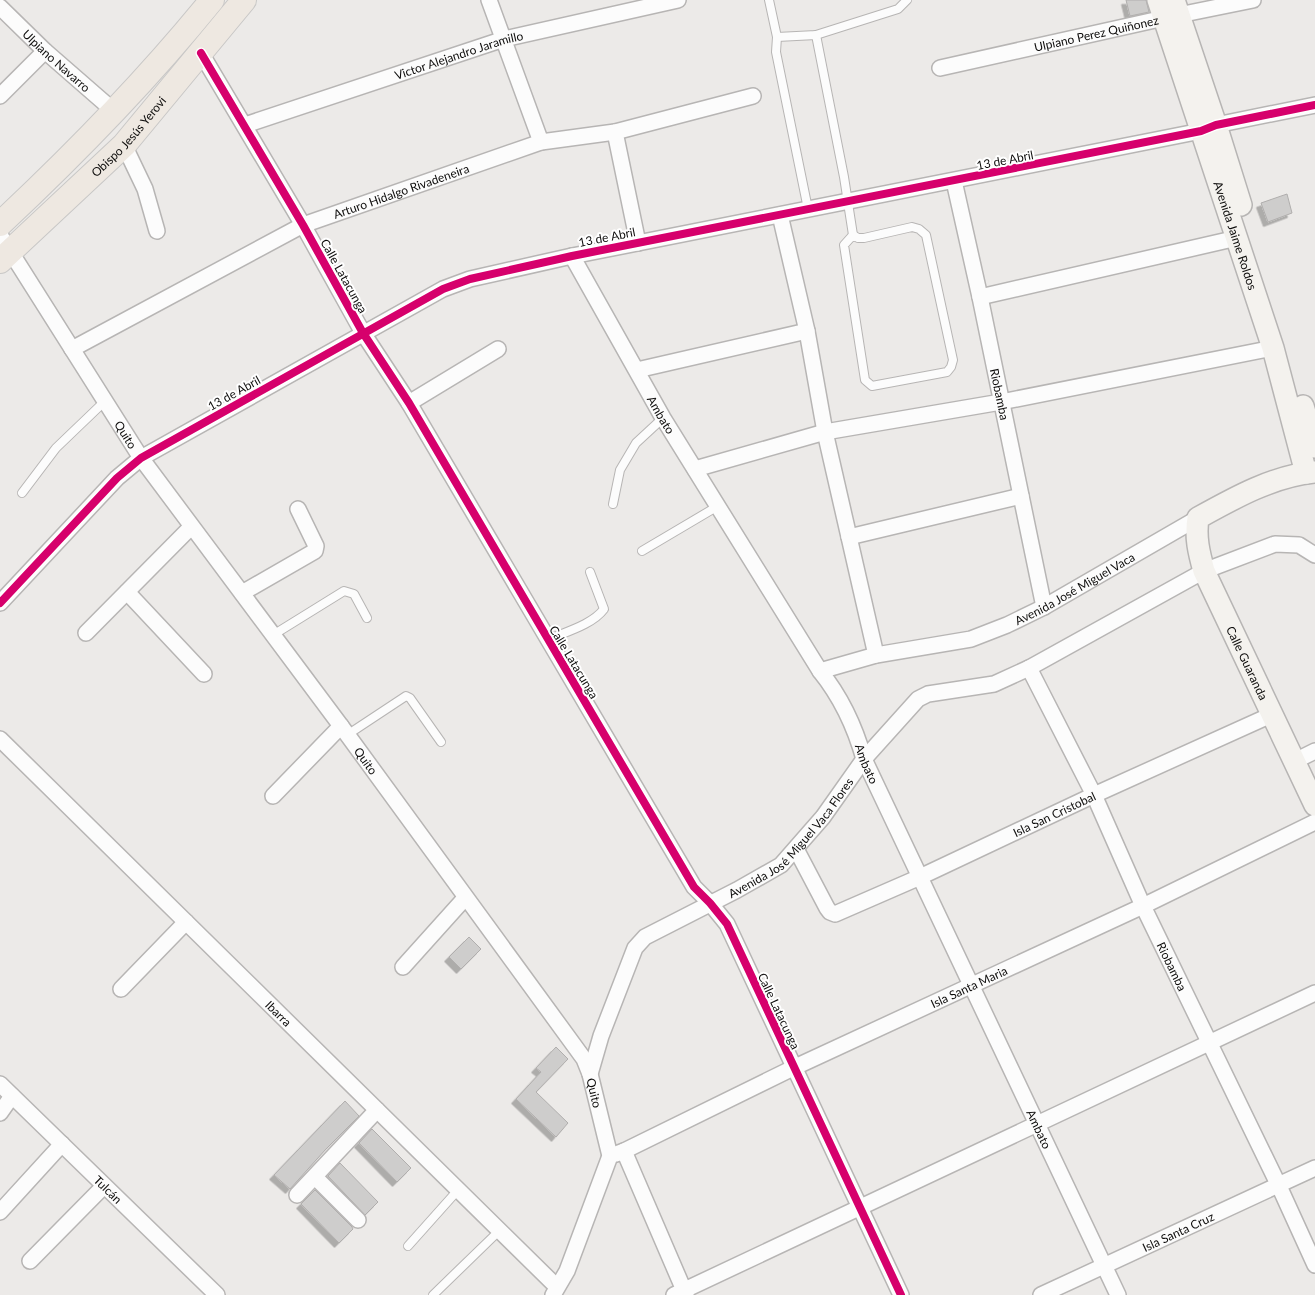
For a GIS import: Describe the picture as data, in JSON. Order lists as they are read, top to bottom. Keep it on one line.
{"streets":{"main road":["Obispo Jesús Yerovi"],"street":["Ulpiano Perez Quiñonez","Victor Alejandro Jaramillo","Ulpiano Navarro","13 de Abril","Arturo Hidalgo Rivadeneira","Avenida Jaime Roldos","Calle Latacunga","Riobamba","Ambato","Quito","Avenida José Miguel Vaca","Calle Guaranda","Isla San Cristobal","Avenida José Miguel Vaca Flores","Isla Santa Maria","Ibarra","Tulcán","Isla Santa Cruz"]},"crossings":[["Ulpiano Perez Quiñonez","Avenida Jaime Roldos"],["Victor Alejandro Jaramillo","Calle Latacunga"],["Obispo Jesús Yerovi","Calle Latacunga"],["Obispo Jesús Yerovi","Quito"],["13 de Abril","Avenida Jaime Roldos"],["13 de Abril","Calle Latacunga"],["13 de Abril","Riobamba"],["13 de Abril","Ambato"],["13 de Abril","Quito"],["Arturo Hidalgo Rivadeneira","Calle Latacunga"],["Arturo Hidalgo Rivadeneira","Quito"],["Avenida Jaime Roldos","Avenida José Miguel Vaca"],["Calle Latacunga","Avenida José Miguel Vaca Flores"],["Calle Latacunga","Isla Santa Maria"],["Riobamba","Avenida José Miguel Vaca"],["Riobamba","Isla San Cristobal"],["Riobamba","Avenida José Miguel Vaca Flores"],["Riobamba","Isla Santa Maria"],["Riobamba","Isla Santa Cruz"],["Ambato","Avenida José Miguel Vaca"],["Ambato","Isla San Cristobal"],["Ambato","Avenida José Miguel Vaca Flores"],["Ambato","Isla Santa Maria"],["Ambato","Isla Santa Cruz"],["Quito","Avenida José Miguel Vaca Flores"],["Quito","Isla Santa Maria"],["Avenida José Miguel Vaca","Calle Guaranda"],["Calle Guaranda","Isla San Cristobal"],["Calle Guaranda","Avenida José Miguel Vaca Flores"],["Isla San Cristobal","Avenida José Miguel Vaca Flores"]]}
